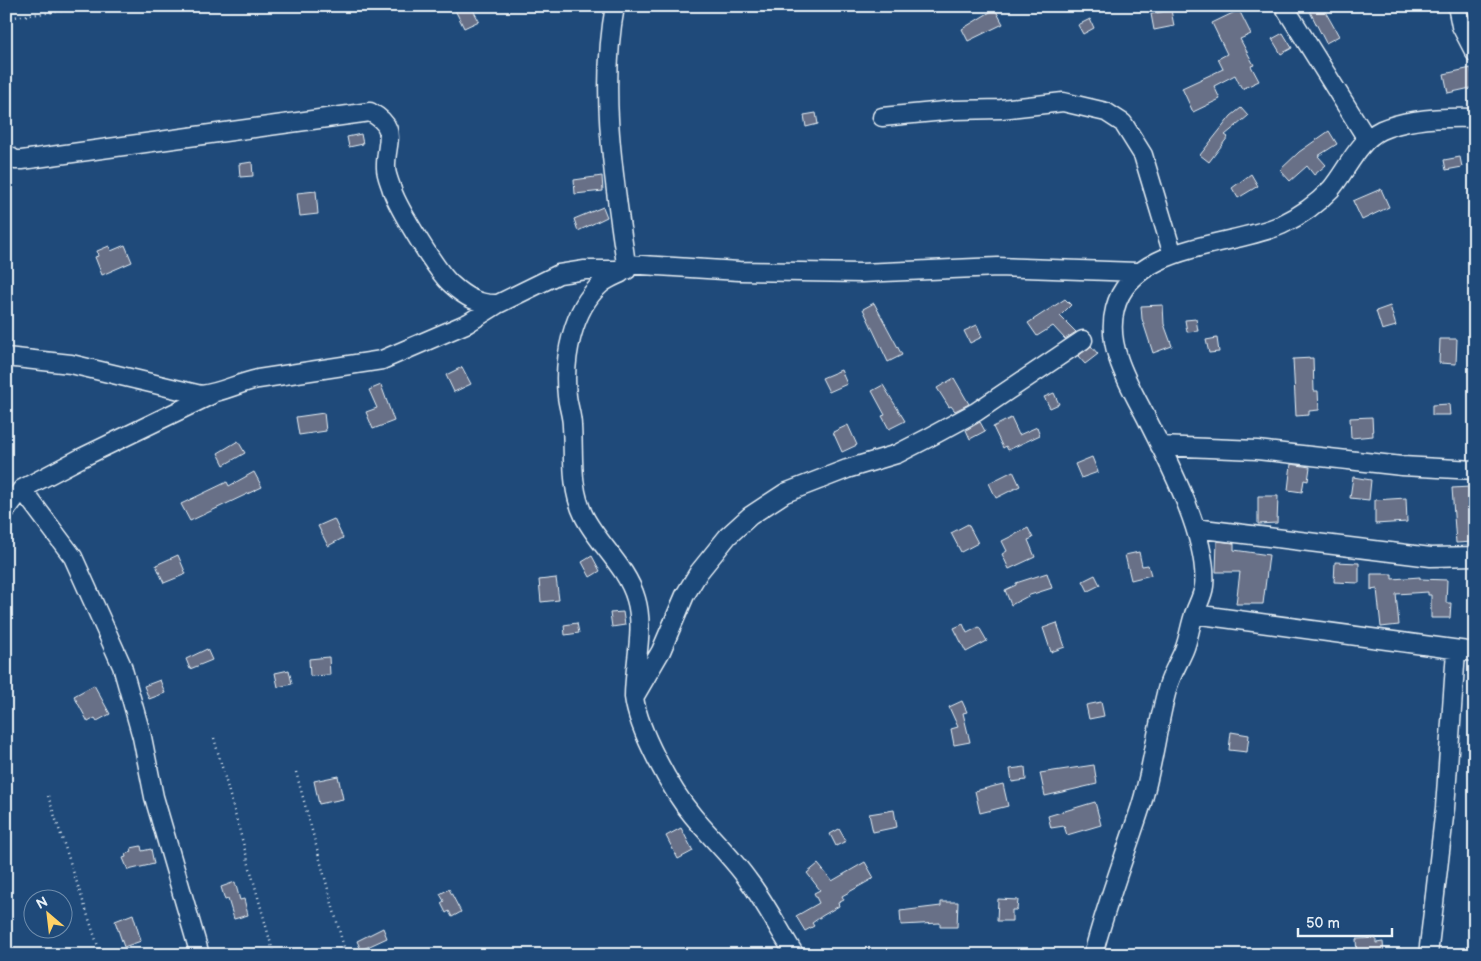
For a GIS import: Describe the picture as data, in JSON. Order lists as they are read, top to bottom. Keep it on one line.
{"scale_bar":"50 m","north":"top left"}
